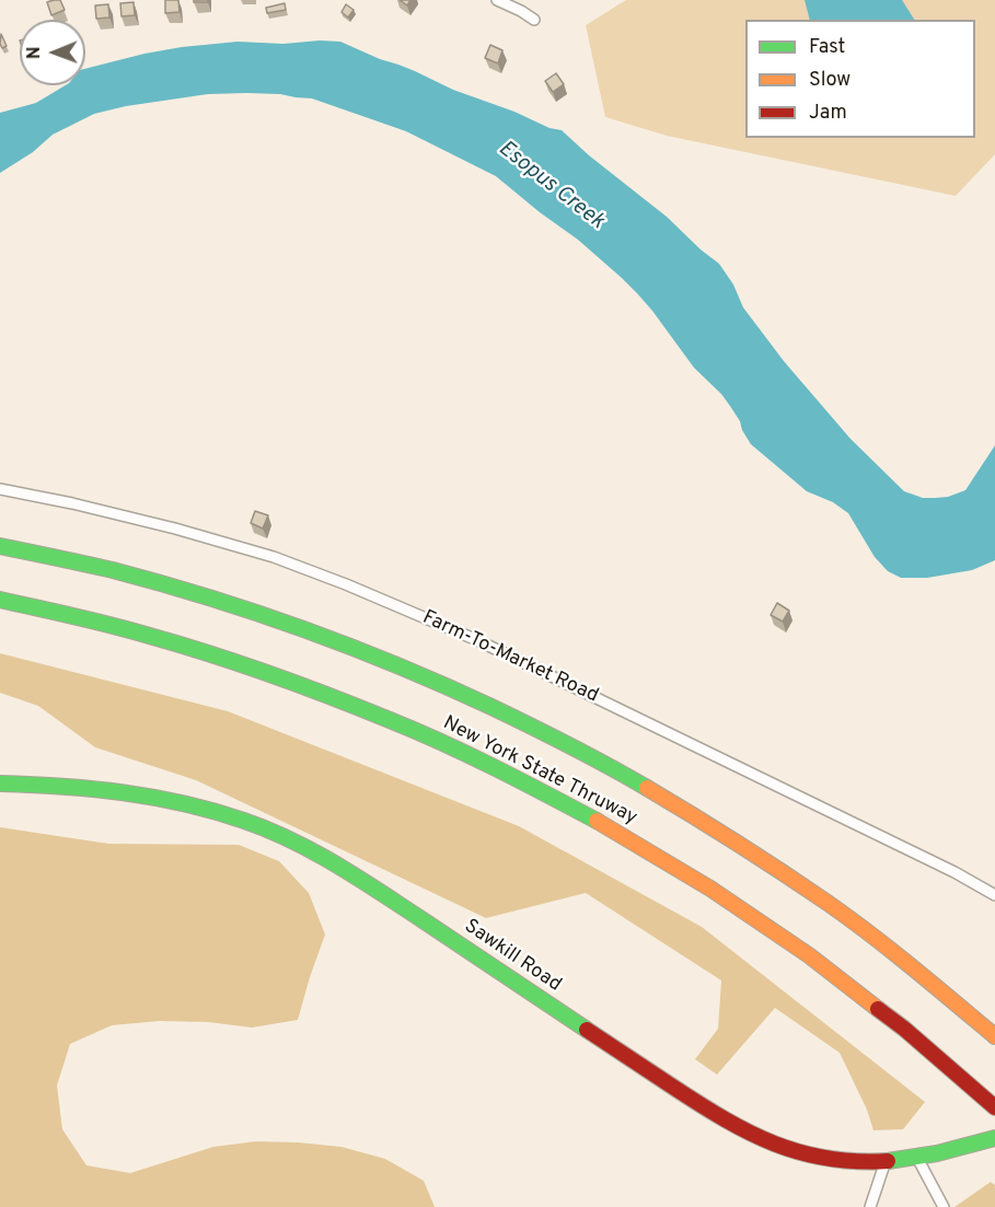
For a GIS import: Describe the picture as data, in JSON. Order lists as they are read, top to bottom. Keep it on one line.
{"streets":{"main road":["New York State Thruway","Sawkill Road"],"street":["Farm-To-Market Road"]},"water":["Esopus Creek"],"legend":["Fast","Slow","Jam"],"north":"left"}
